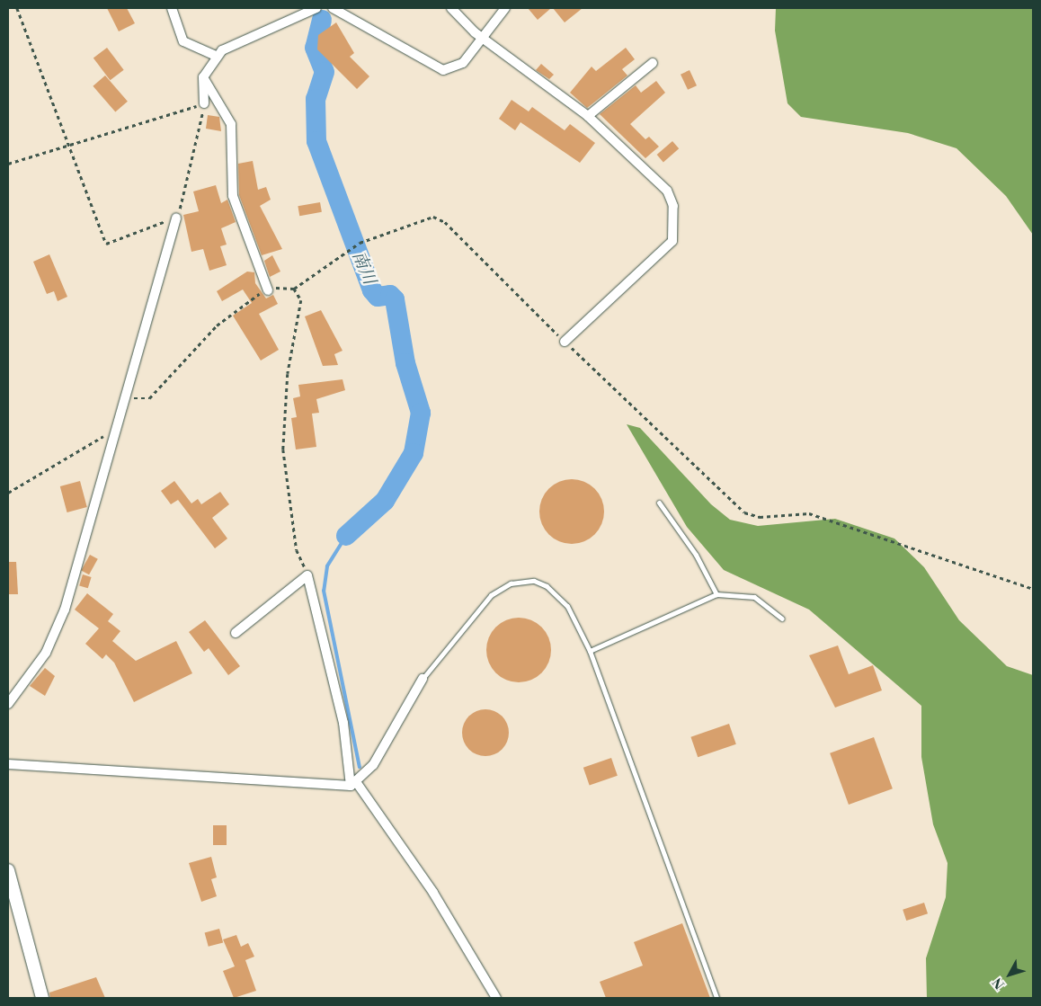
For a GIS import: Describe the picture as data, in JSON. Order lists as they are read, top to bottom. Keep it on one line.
{"water":["南川"],"north":"bottom left"}
